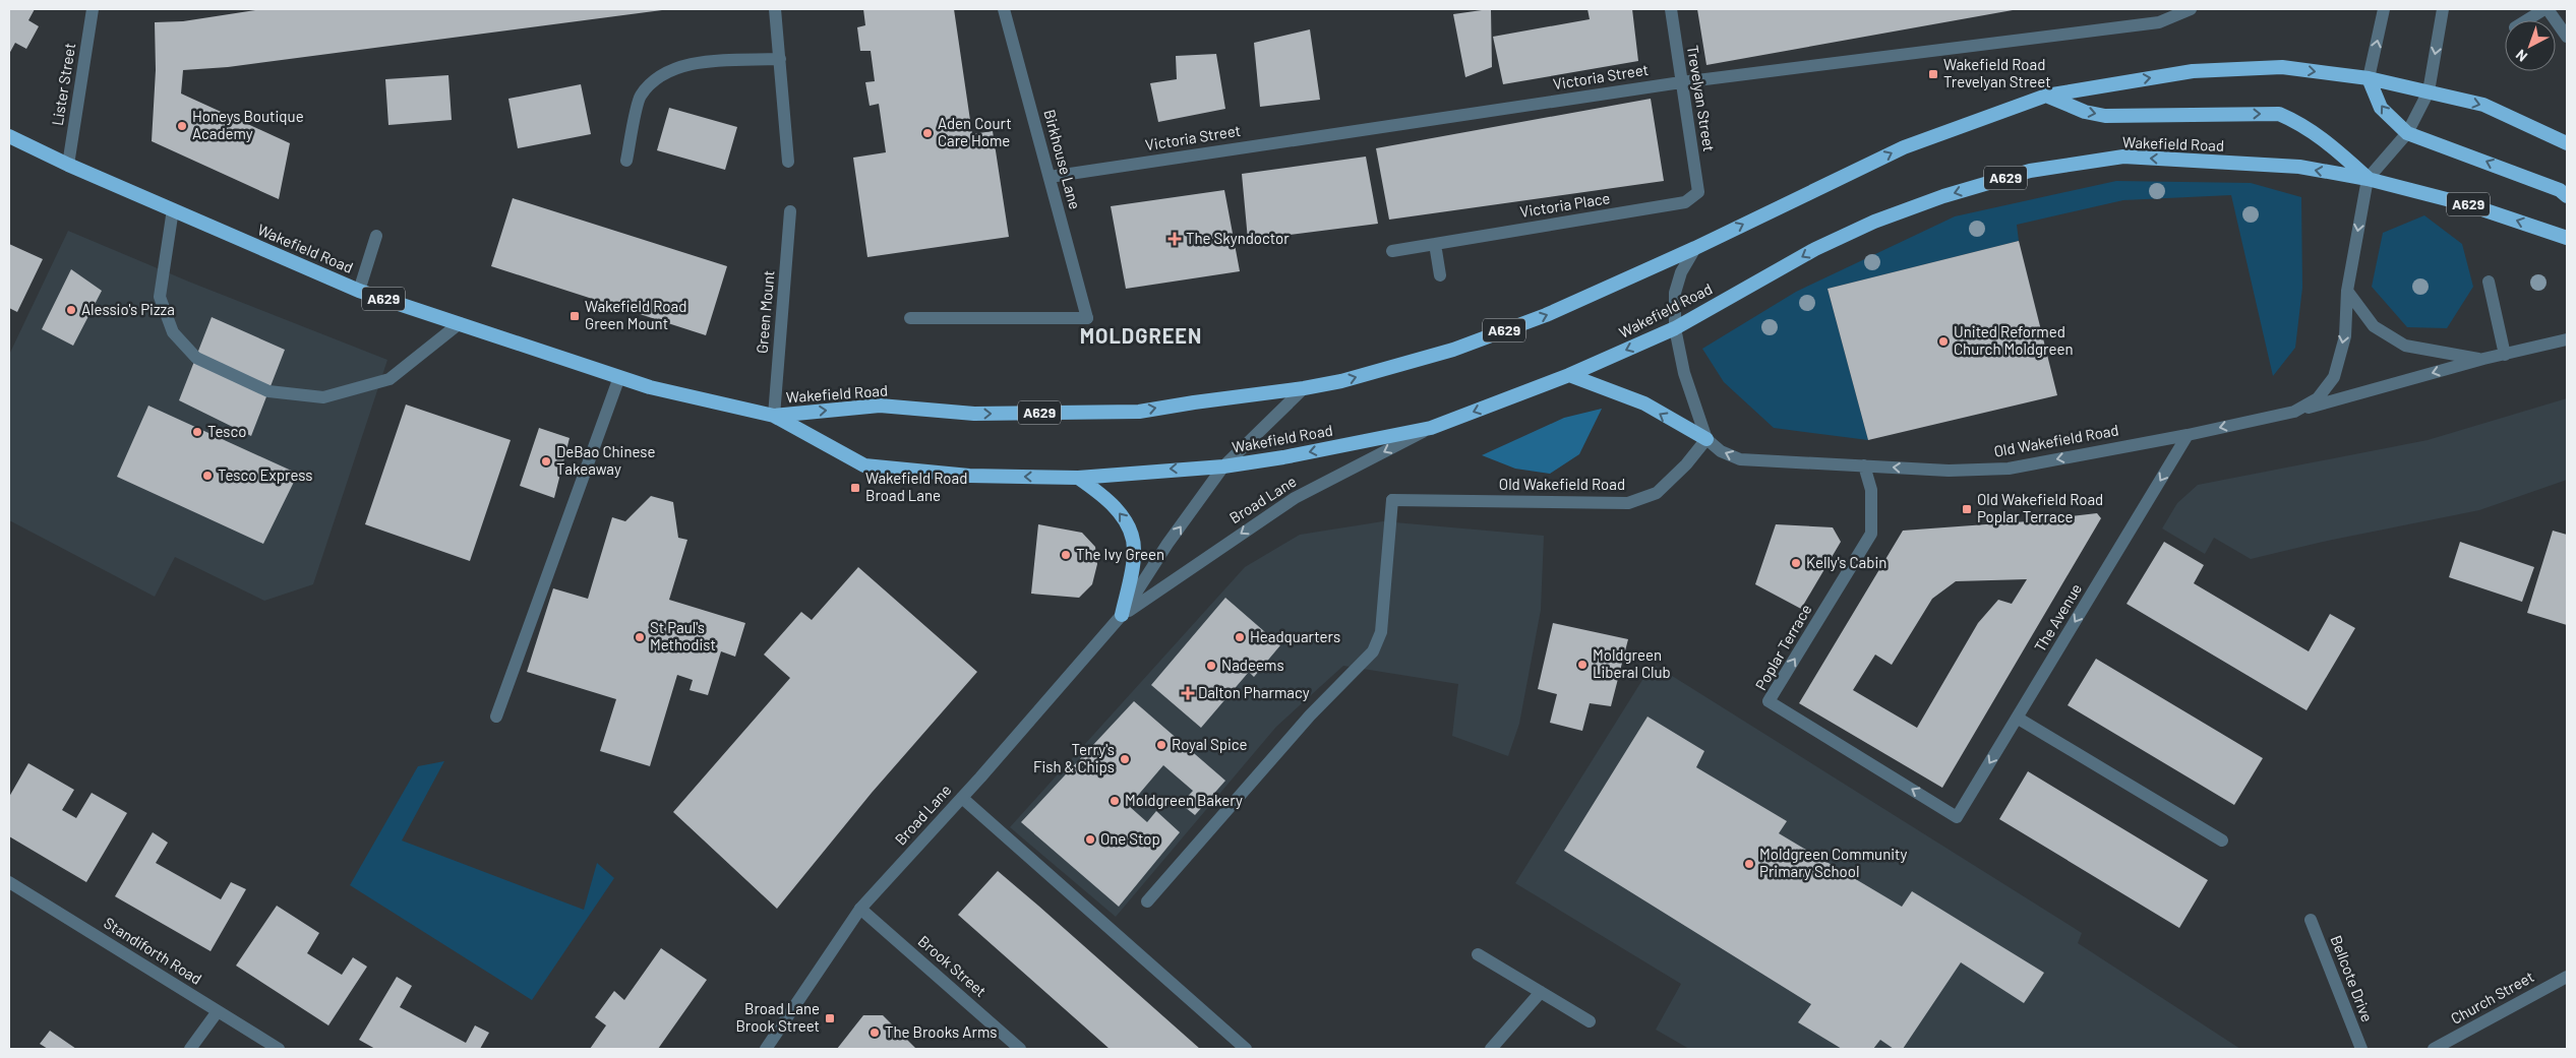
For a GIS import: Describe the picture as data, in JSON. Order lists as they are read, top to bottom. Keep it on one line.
{"streets":{"highway":["Wakefield Road","A629"],"street":["Victoria Street","Lister Street","Trevelyan Street","Birkhouse Lane","Victoria Place","Green Mount","Old Wakefield Road","Broad Lane","The Avenue","Poplar Terrace","Standiforth Road","Brook Street","Bellcote Drive","Church Street"]},"crossings":[["Victoria Street","Trevelyan Street"],["Victoria Street","Birkhouse Lane"],["Lister Street","Wakefield Road"],["Trevelyan Street","Victoria Place"],["Wakefield Road","Green Mount"],["Wakefield Road","Old Wakefield Road"],["Wakefield Road","Broad Lane"],["Old Wakefield Road","The Avenue"],["Old Wakefield Road","Poplar Terrace"],["Broad Lane","Brook Street"],["The Avenue","Poplar Terrace"]],"one_way":["Old Wakefield Road","The Avenue"],"districts":["MOLDGREEN"],"places":{"transit":["Wakefield Road Trevelyan Street","Wakefield Road Green Mount","Wakefield Road Broad Lane","Old Wakefield Road Poplar Terrace","Broad Lane Brook Street"],"other":["Honeys Boutique Academy","Aden Court Care Home","Alessio's Pizza","United Reformed Church Moldgreen","Tesco","DeBao Chinese Takeaway","Tesco Express","The Ivy Green","Kelly's Cabin","St Paul's Methodist","Headquarters","Moldgreen Liberal Club","Nadeems","Royal Spice","Terry's Fish & Chips","Moldgreen Bakery","One Stop","Moldgreen Community Primary School","The Brooks Arms"],"health":["The Skyndoctor","Dalton Pharmacy"]},"north":"bottom left"}
